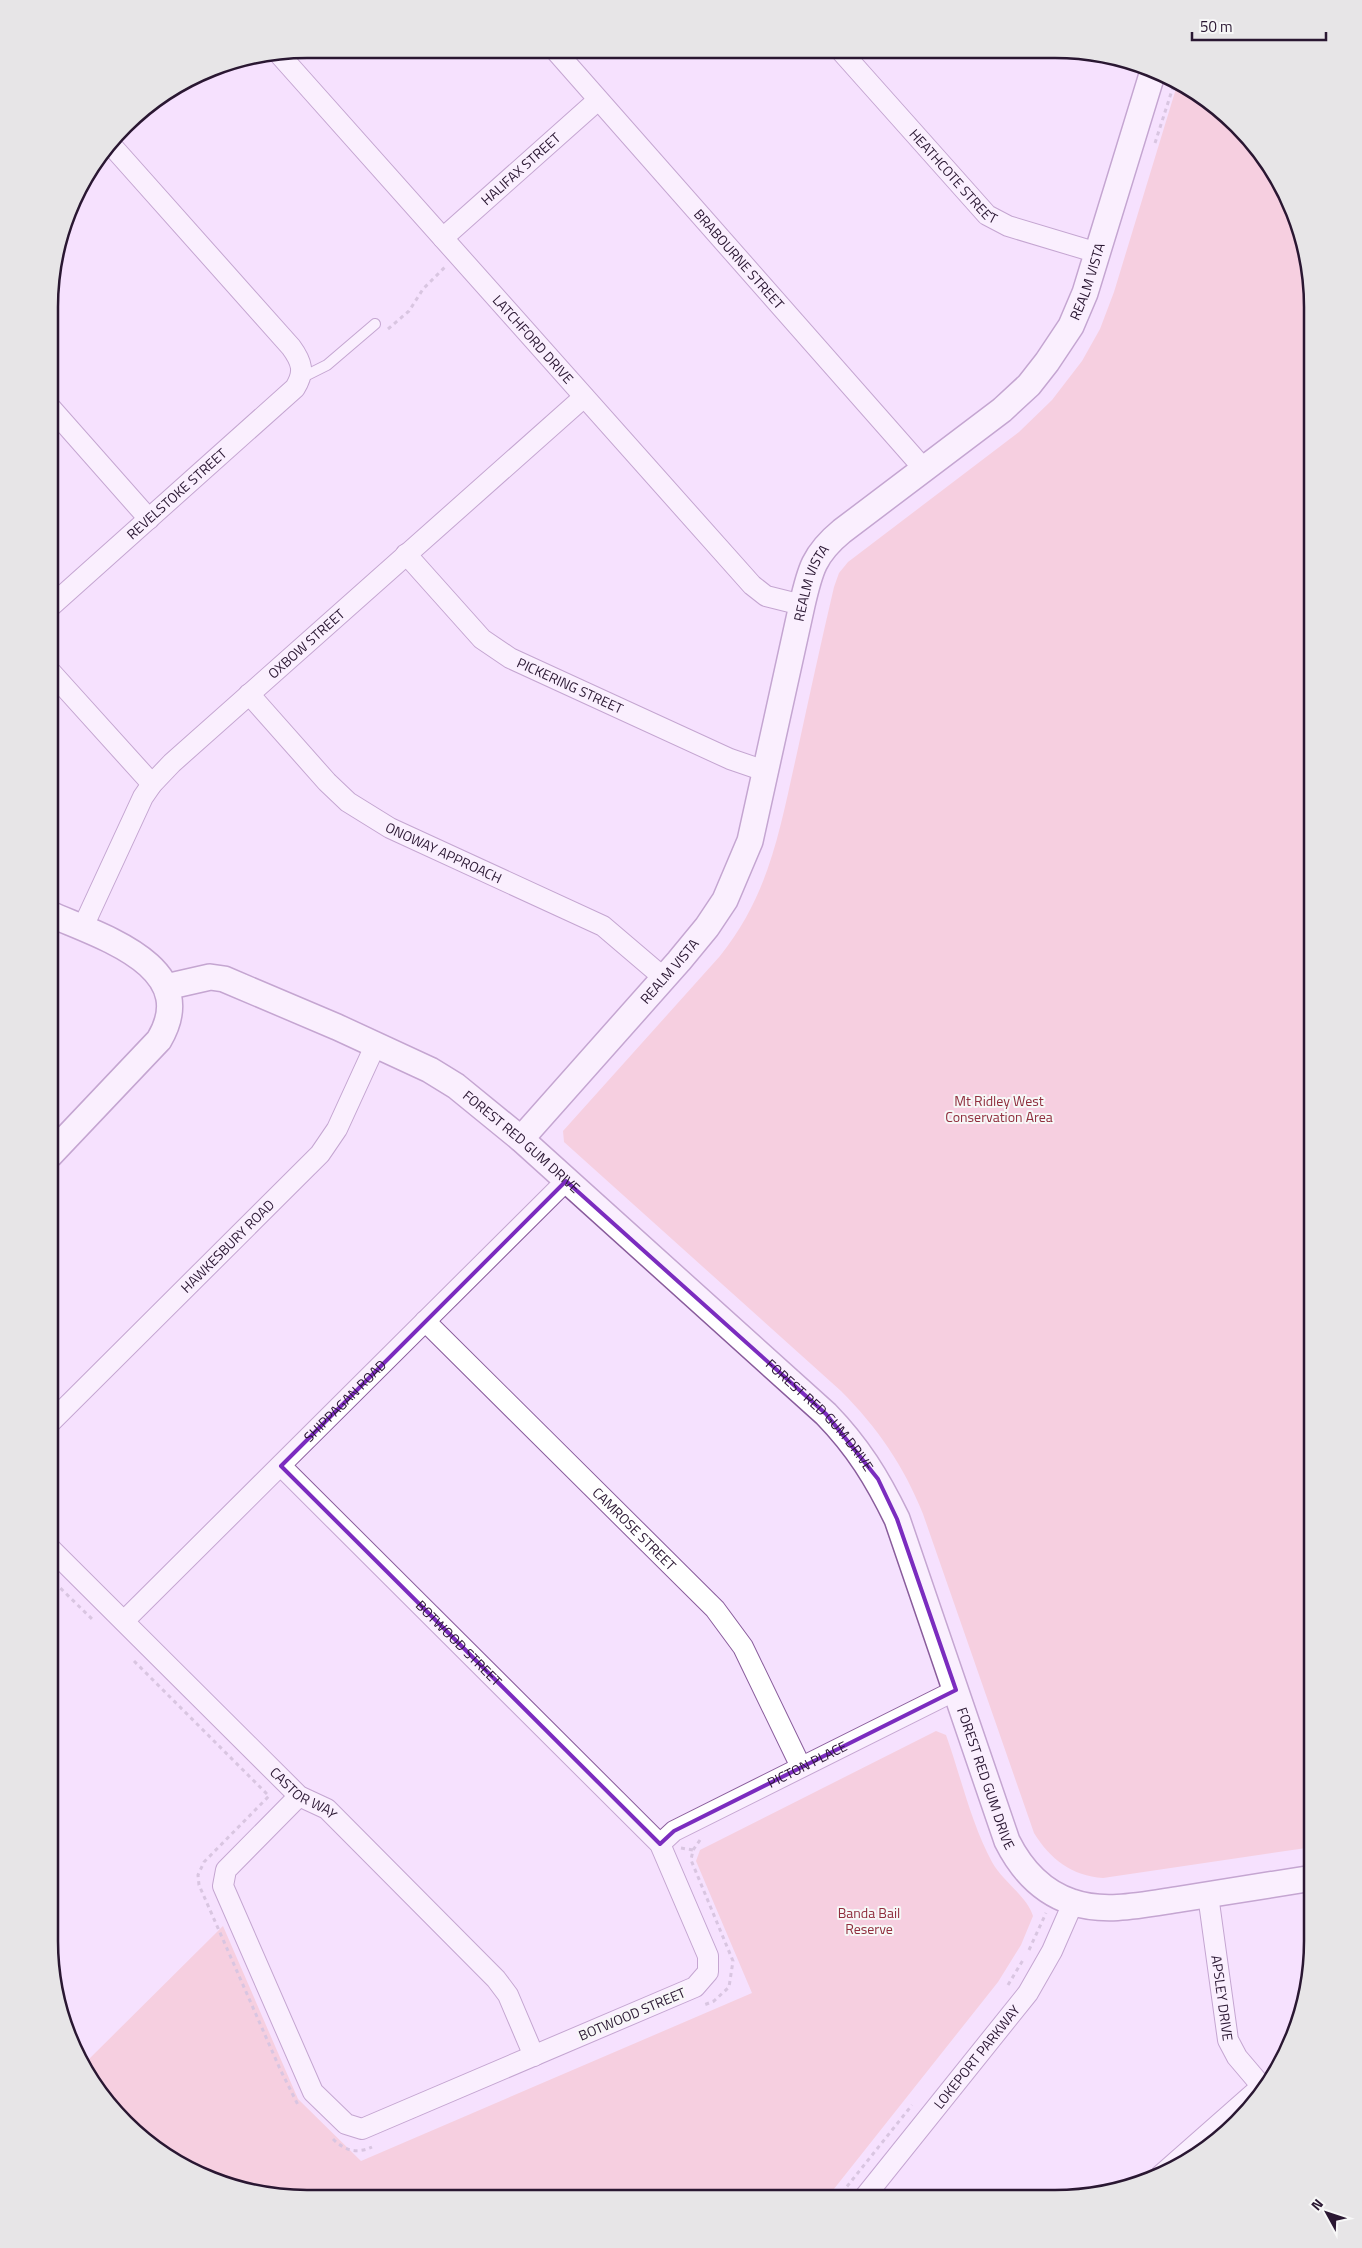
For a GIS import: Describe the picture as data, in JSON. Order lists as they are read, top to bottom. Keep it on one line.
{"streets":{"street":["HALIFAX STREET","HEATHCOTE STREET","BRABOURNE STREET","REALM VISTA","LATCHFORD DRIVE","REVELSTOKE STREET","OXBOW STREET","PICKERING STREET","ONOWAY APPROACH","FOREST RED GUM DRIVE","HAWKESBURY ROAD","SHIPPAGAN ROAD","CAMROSE STREET","BOTWOOD STREET","PICTON PLACE","CASTOR WAY","APSLEY DRIVE","LOKEPORT PARKWAY"]},"crossings":[["HALIFAX STREET","BRABOURNE STREET"],["HALIFAX STREET","LATCHFORD DRIVE"],["HEATHCOTE STREET","REALM VISTA"],["BRABOURNE STREET","REALM VISTA"],["REALM VISTA","LATCHFORD DRIVE"],["REALM VISTA","PICKERING STREET"],["REALM VISTA","ONOWAY APPROACH"],["REALM VISTA","FOREST RED GUM DRIVE"],["LATCHFORD DRIVE","OXBOW STREET"],["OXBOW STREET","PICKERING STREET"],["OXBOW STREET","ONOWAY APPROACH"],["FOREST RED GUM DRIVE","HAWKESBURY ROAD"],["FOREST RED GUM DRIVE","SHIPPAGAN ROAD"],["FOREST RED GUM DRIVE","PICTON PLACE"],["FOREST RED GUM DRIVE","LOKEPORT PARKWAY"],["SHIPPAGAN ROAD","CAMROSE STREET"],["SHIPPAGAN ROAD","BOTWOOD STREET"],["SHIPPAGAN ROAD","CASTOR WAY"],["CAMROSE STREET","PICTON PLACE"],["BOTWOOD STREET","PICTON PLACE"],["BOTWOOD STREET","CASTOR WAY"]],"parks":["Mt Ridley West Conservation Area","Banda Bail Reserve"],"scale_bar":"50 m","north":"top left"}
